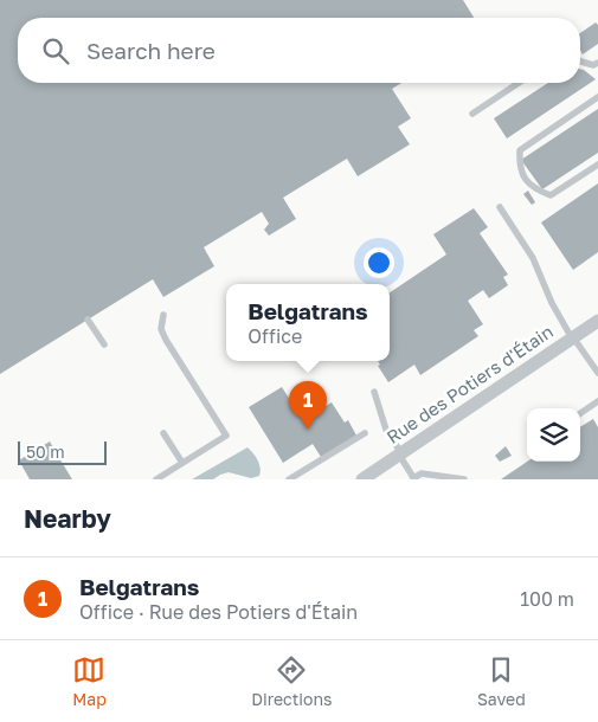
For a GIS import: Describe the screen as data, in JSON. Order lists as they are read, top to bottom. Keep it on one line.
{"streets":{"street":["Rue des Potiers d'Étain"]},"scale_bar":"50 m","page":{"search":"Search here","popup":["Belgatrans","Office"],"pins":"1","scale":"50 m","heading":"Nearby","list":[{"mark":"1","name":"Belgatrans","note":"Office · Rue des Potiers d'Étain","value":"100 m"}],"nav":["Map","Directions","Saved"]}}
